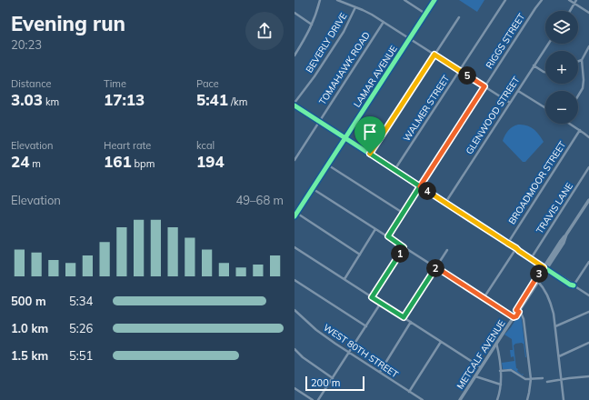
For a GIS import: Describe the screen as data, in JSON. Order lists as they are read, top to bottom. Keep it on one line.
{"streets":{"main road":["METCALF AVENUE"],"street":["RIGGS STREET","BEVERLY DRIVE","TOMAHAWK ROAD","LAMAR AVENUE","WALMER STREET","GLENWOOD STREET","BROADMOOR STREET","TRAVIS LANE","WEST 80TH STREET"]},"scale_bar":"200 m","page":{"heading":["Evening run","20:23"],"map_buttons":["+","−"],"stats":[["Distance","3.03 km"],["Time","17:13"],["Pace","5:41 /km"],["Elevation","24 m"],["Heart rate","161 bpm"],["kcal","194"]],"pins":["5","4","1","2","3"],"chart":["Elevation","49–68 m"],"list":[{"name":"500 m","note":"5:34"},{"name":"1.0 km","note":"5:26"},{"name":"1.5 km","note":"5:51"}],"scale":"200 m"}}
